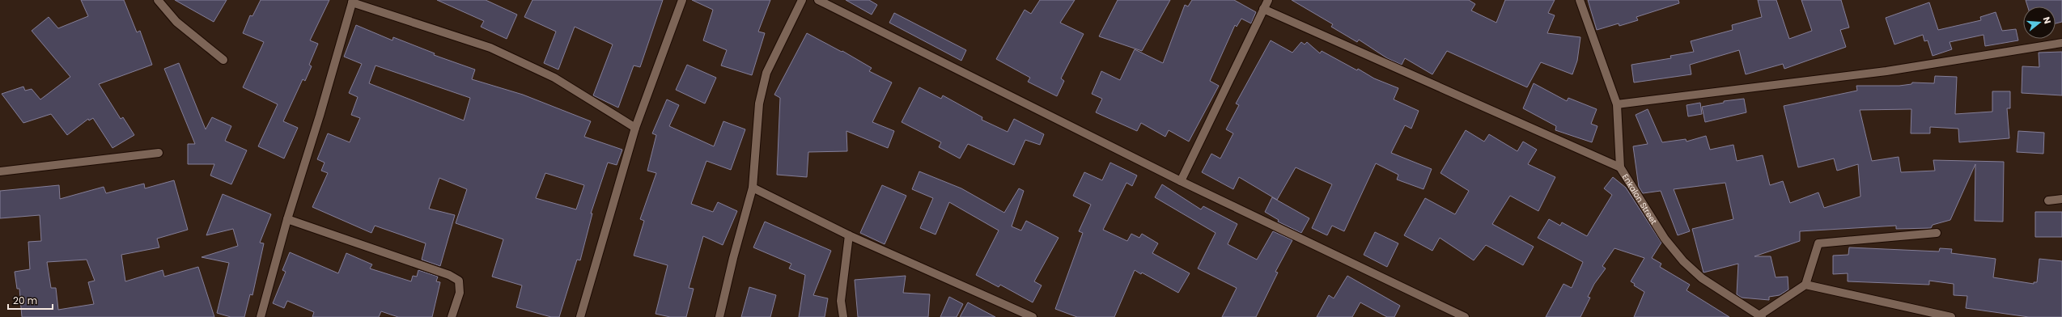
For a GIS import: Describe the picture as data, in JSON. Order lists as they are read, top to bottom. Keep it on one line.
{"streets":{"street":["Enkalon Street"]},"scale_bar":"20 m","north":"right"}
